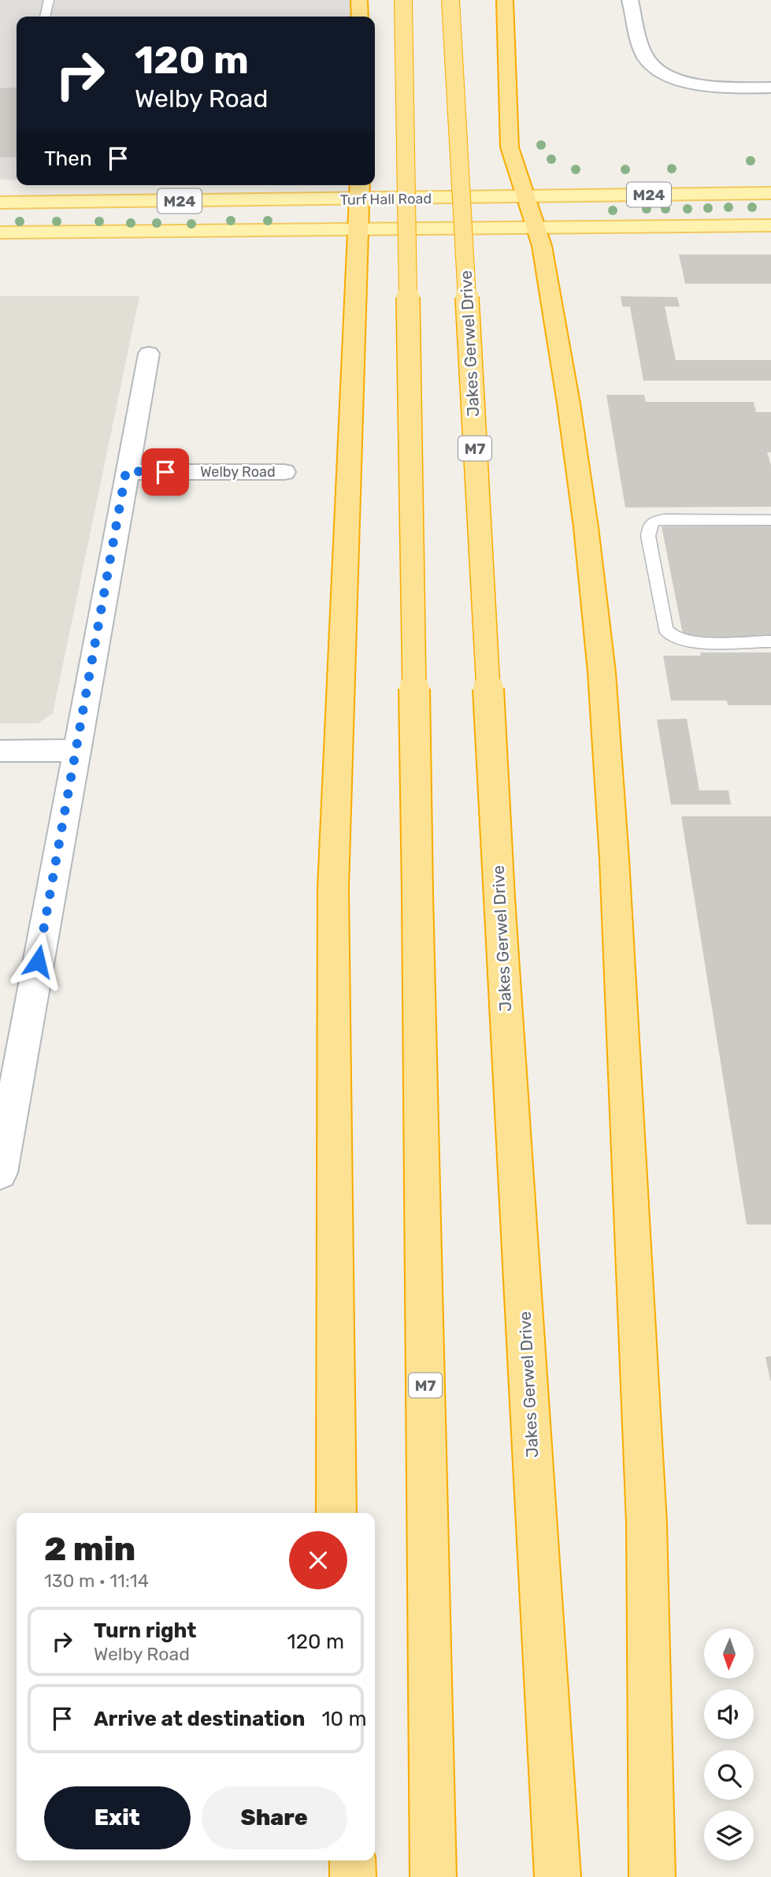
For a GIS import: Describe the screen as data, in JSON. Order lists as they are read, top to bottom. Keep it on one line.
{"streets":{"highway":["Jakes Gerwel Drive","M7"],"main road":["M24","Turf Hall Road"],"street":["Welby Road"]},"north":"bottom","page":{"turn":["120 m","Welby Road"],"then":"Then","heading":["2 min","130 m · 11:14"],"list":[{"name":"Turn right","note":"Welby Road","value":"120 m"},{"name":"Arrive at destination","value":"10 m"}],"buttons":["Exit","Share"]}}
